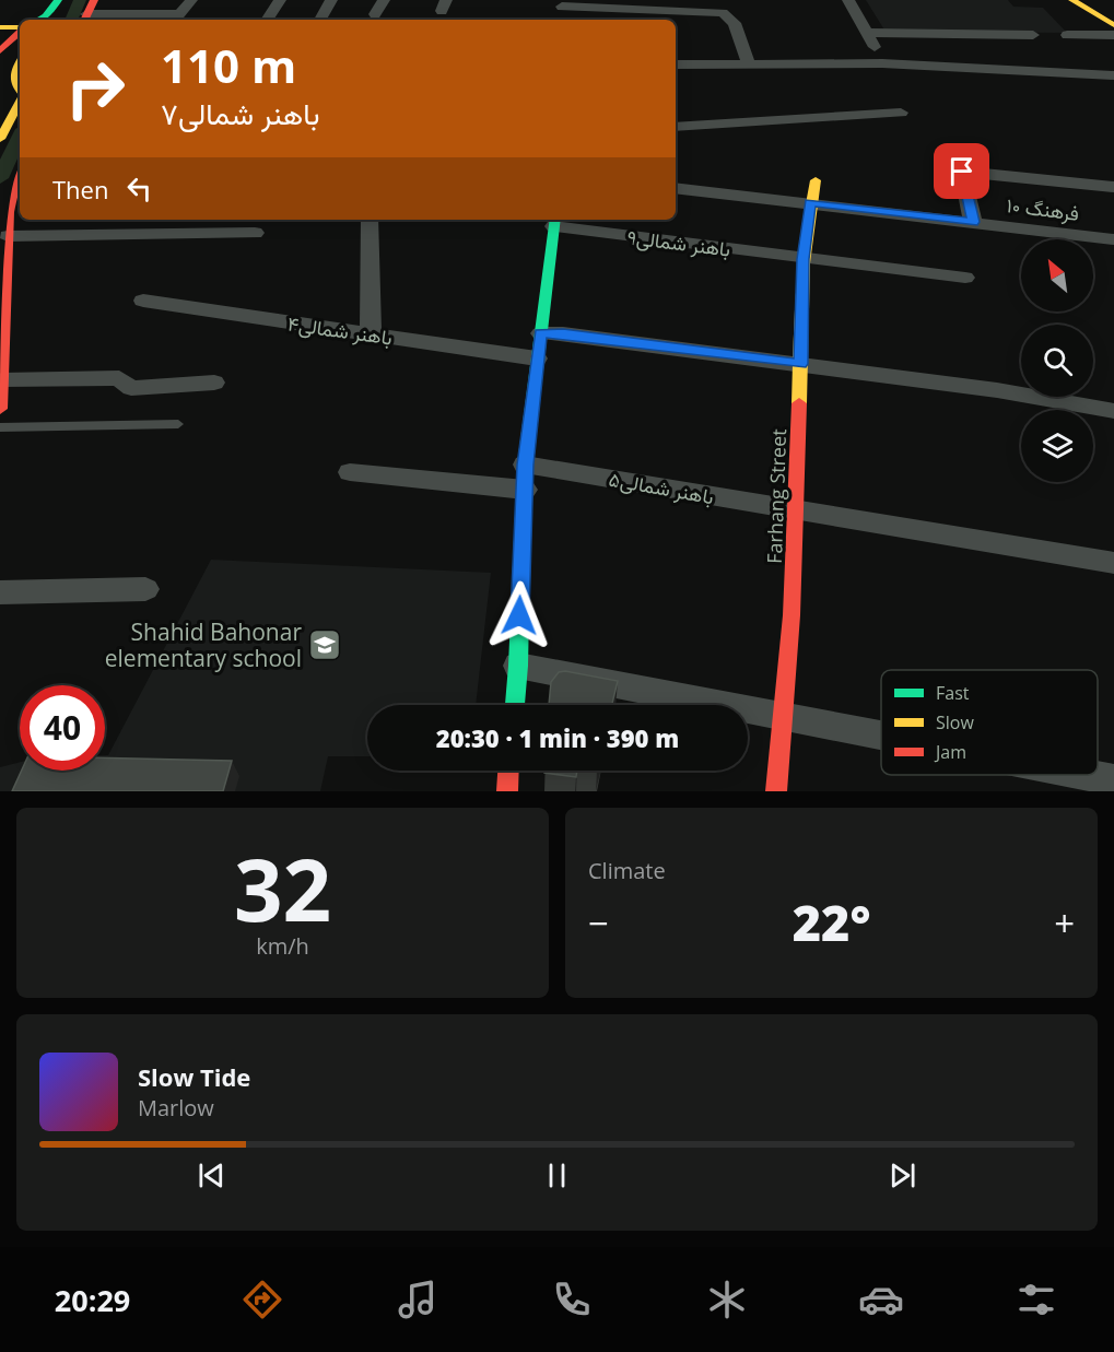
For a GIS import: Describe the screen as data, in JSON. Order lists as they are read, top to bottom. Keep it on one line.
{"streets":{"street":["فرهنگ ۱۰","باهنر شمالی۹","باهنر شمالی۴","باهنر شمالی۵","Farhang Street"]},"crossings":[["فرهنگ ۱۰","Farhang Street"],["باهنر شمالی۹","Farhang Street"],["باهنر شمالی۵","Farhang Street"]],"places":{"school or university":["Shahid Bahonar elementary school"]},"legend":["Fast","Slow","Jam"],"north":"top left","page":{"turn":["110 m","باهنر شمالی۷"],"then":"Then","limit":"40","trip":"20:30 · 1 min · 390 m","tile":[["32","km/h"],"Climate"],"heat":["−","22°","+"],"song":["Slow Tide","Marlow"],"tabs":"20:29"}}
